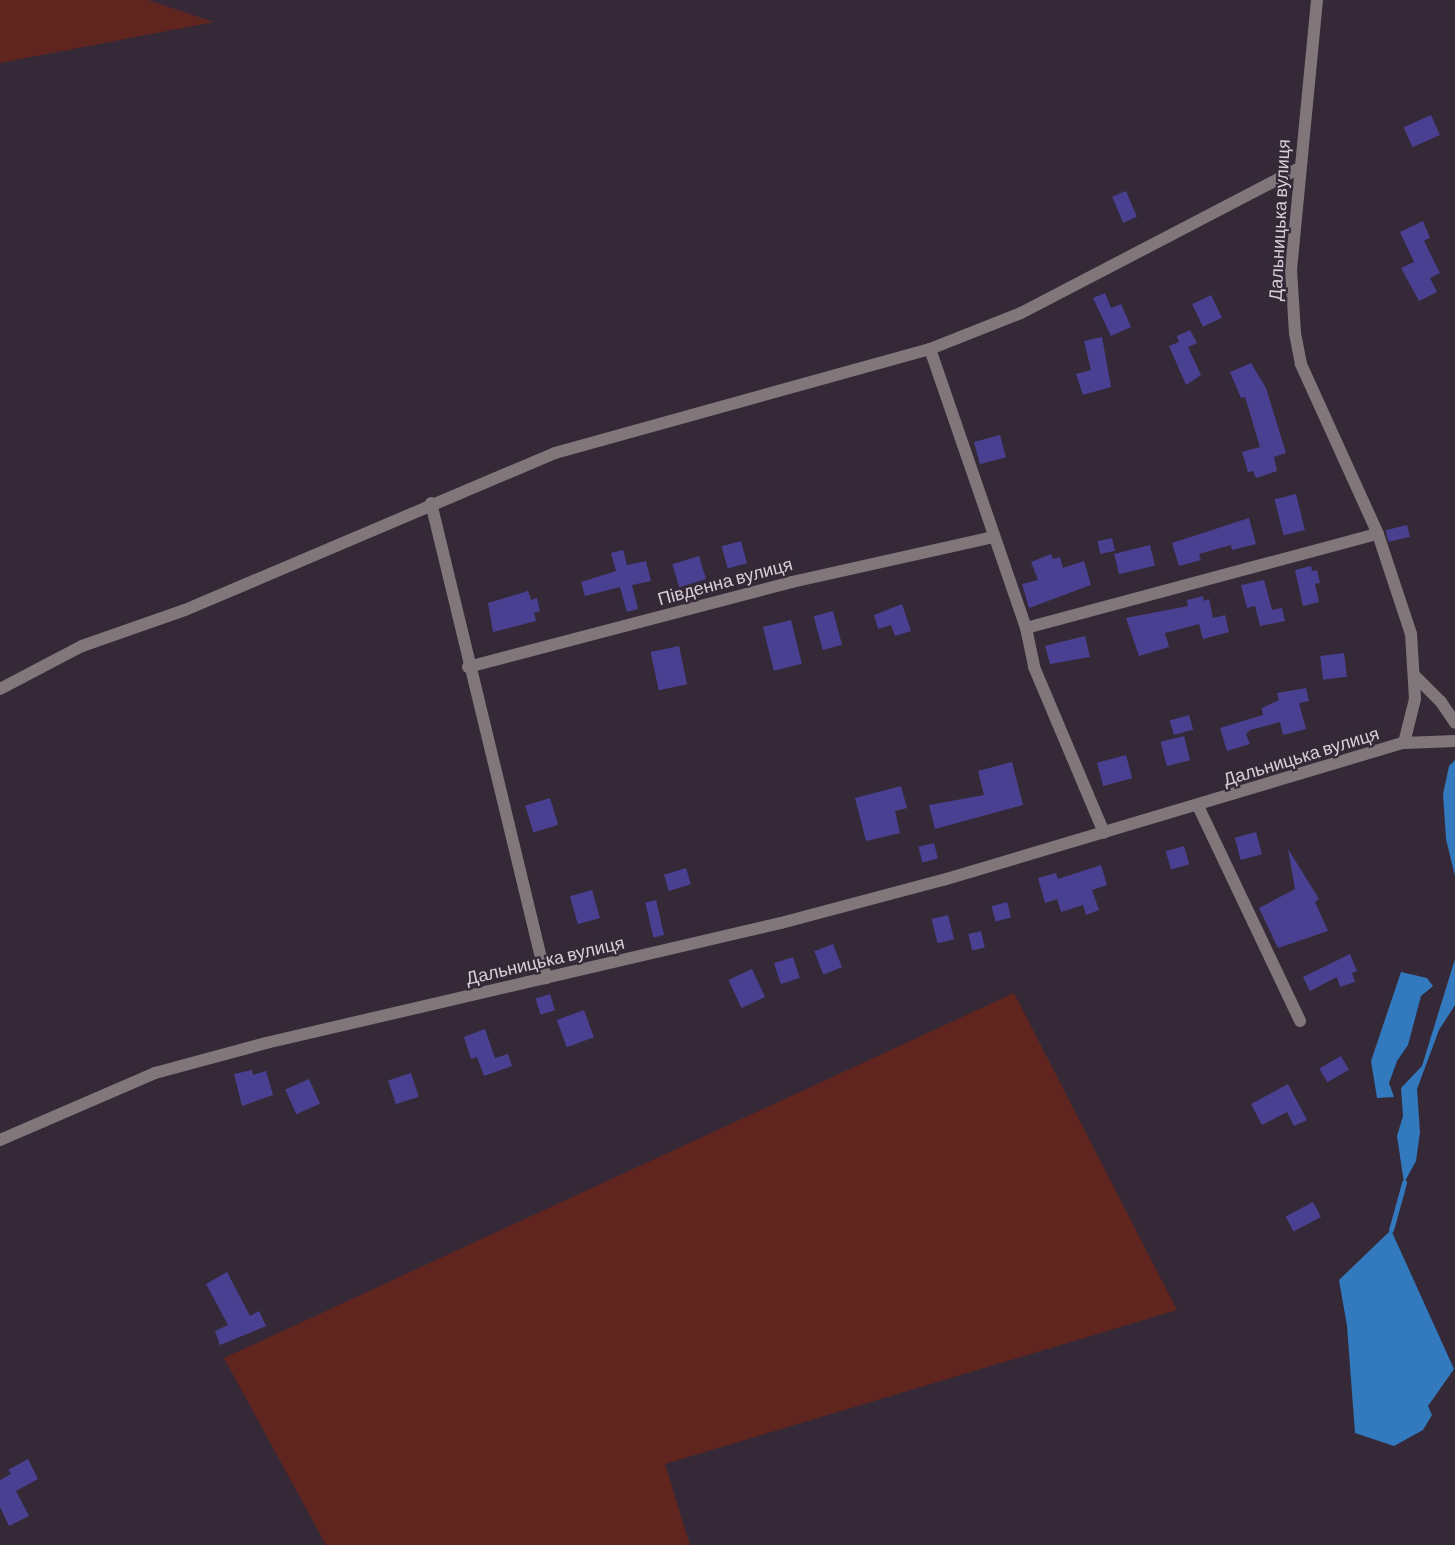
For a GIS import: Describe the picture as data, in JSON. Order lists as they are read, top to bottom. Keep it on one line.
{"streets":{"street":["Дальницька вулиця","Південна вулиця"]}}
